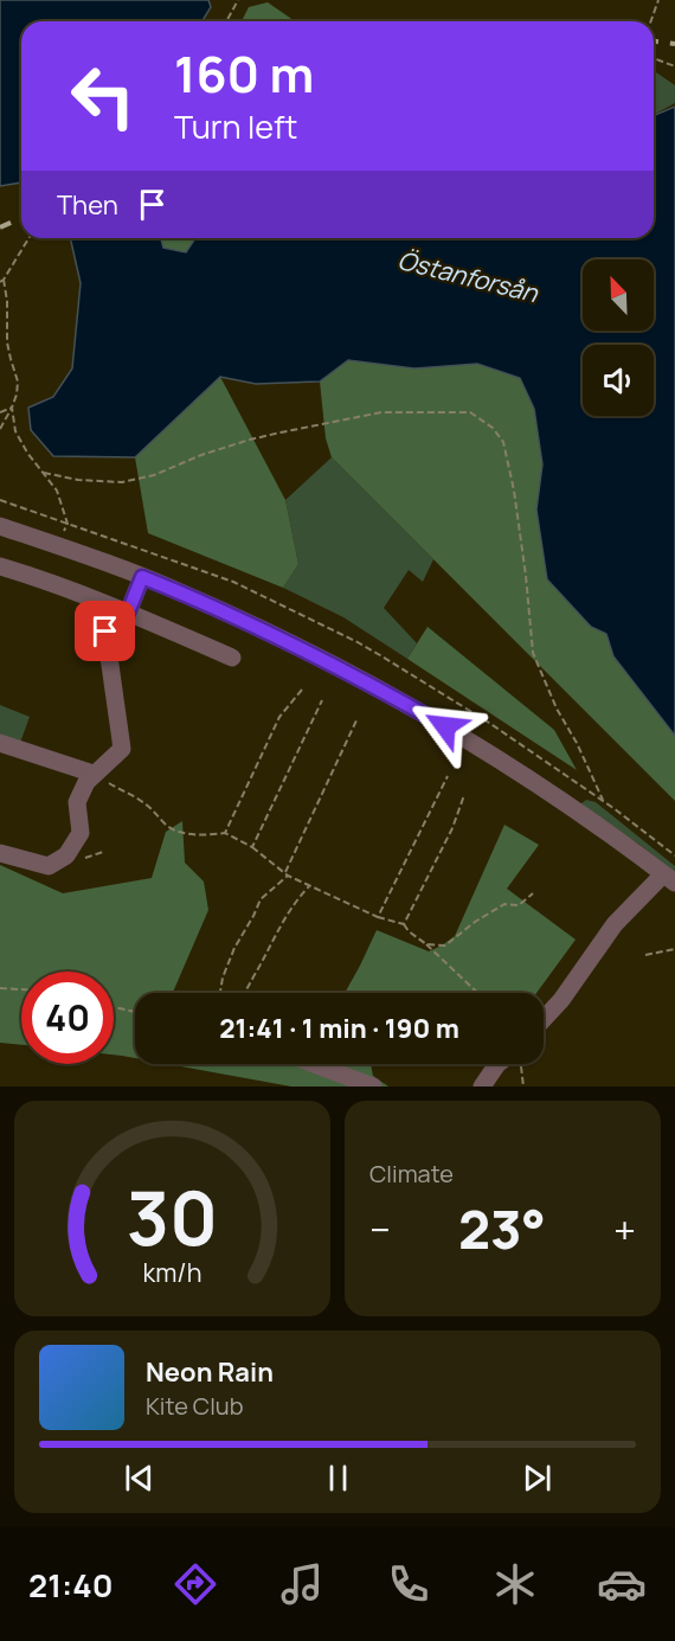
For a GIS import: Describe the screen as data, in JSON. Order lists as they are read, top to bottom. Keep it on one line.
{"water":["Östanforsån"],"north":"top left","page":{"turn":["160 m","Turn left"],"then":"Then","limit":"40","trip":"21:41 · 1 min · 190 m","tile":"Climate","heat":["−","23°","+"],"song":["Neon Rain","Kite Club"],"tabs":"21:40","gauge":["30","km/h"]}}
